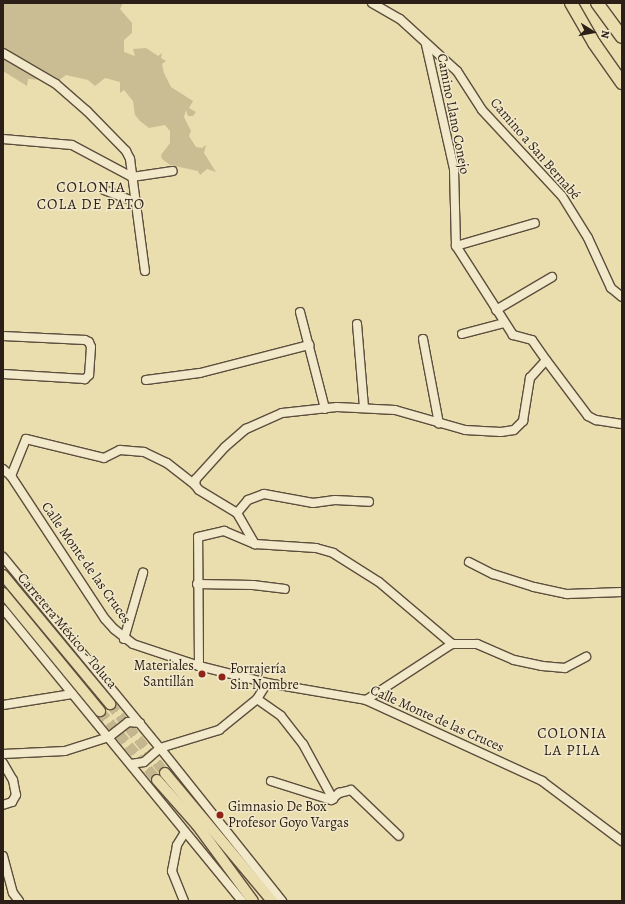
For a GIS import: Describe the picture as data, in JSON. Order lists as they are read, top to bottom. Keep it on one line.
{"streets":{"main road":["Carretera México - Toluca"],"street":["Camino Llano Conejo","Camino a San Bernabé","Calle Monte de las Cruces"]},"crossings":[["Camino Llano Conejo","Camino a San Bernabé"]],"districts":["COLONIA COLA DE PATO","COLONIA LA PILA"],"places":["Materiales Santillán","Forrajería Sin Nombre","Gimnasio De Box Profesor Goyo Vargas"],"north":"right"}
